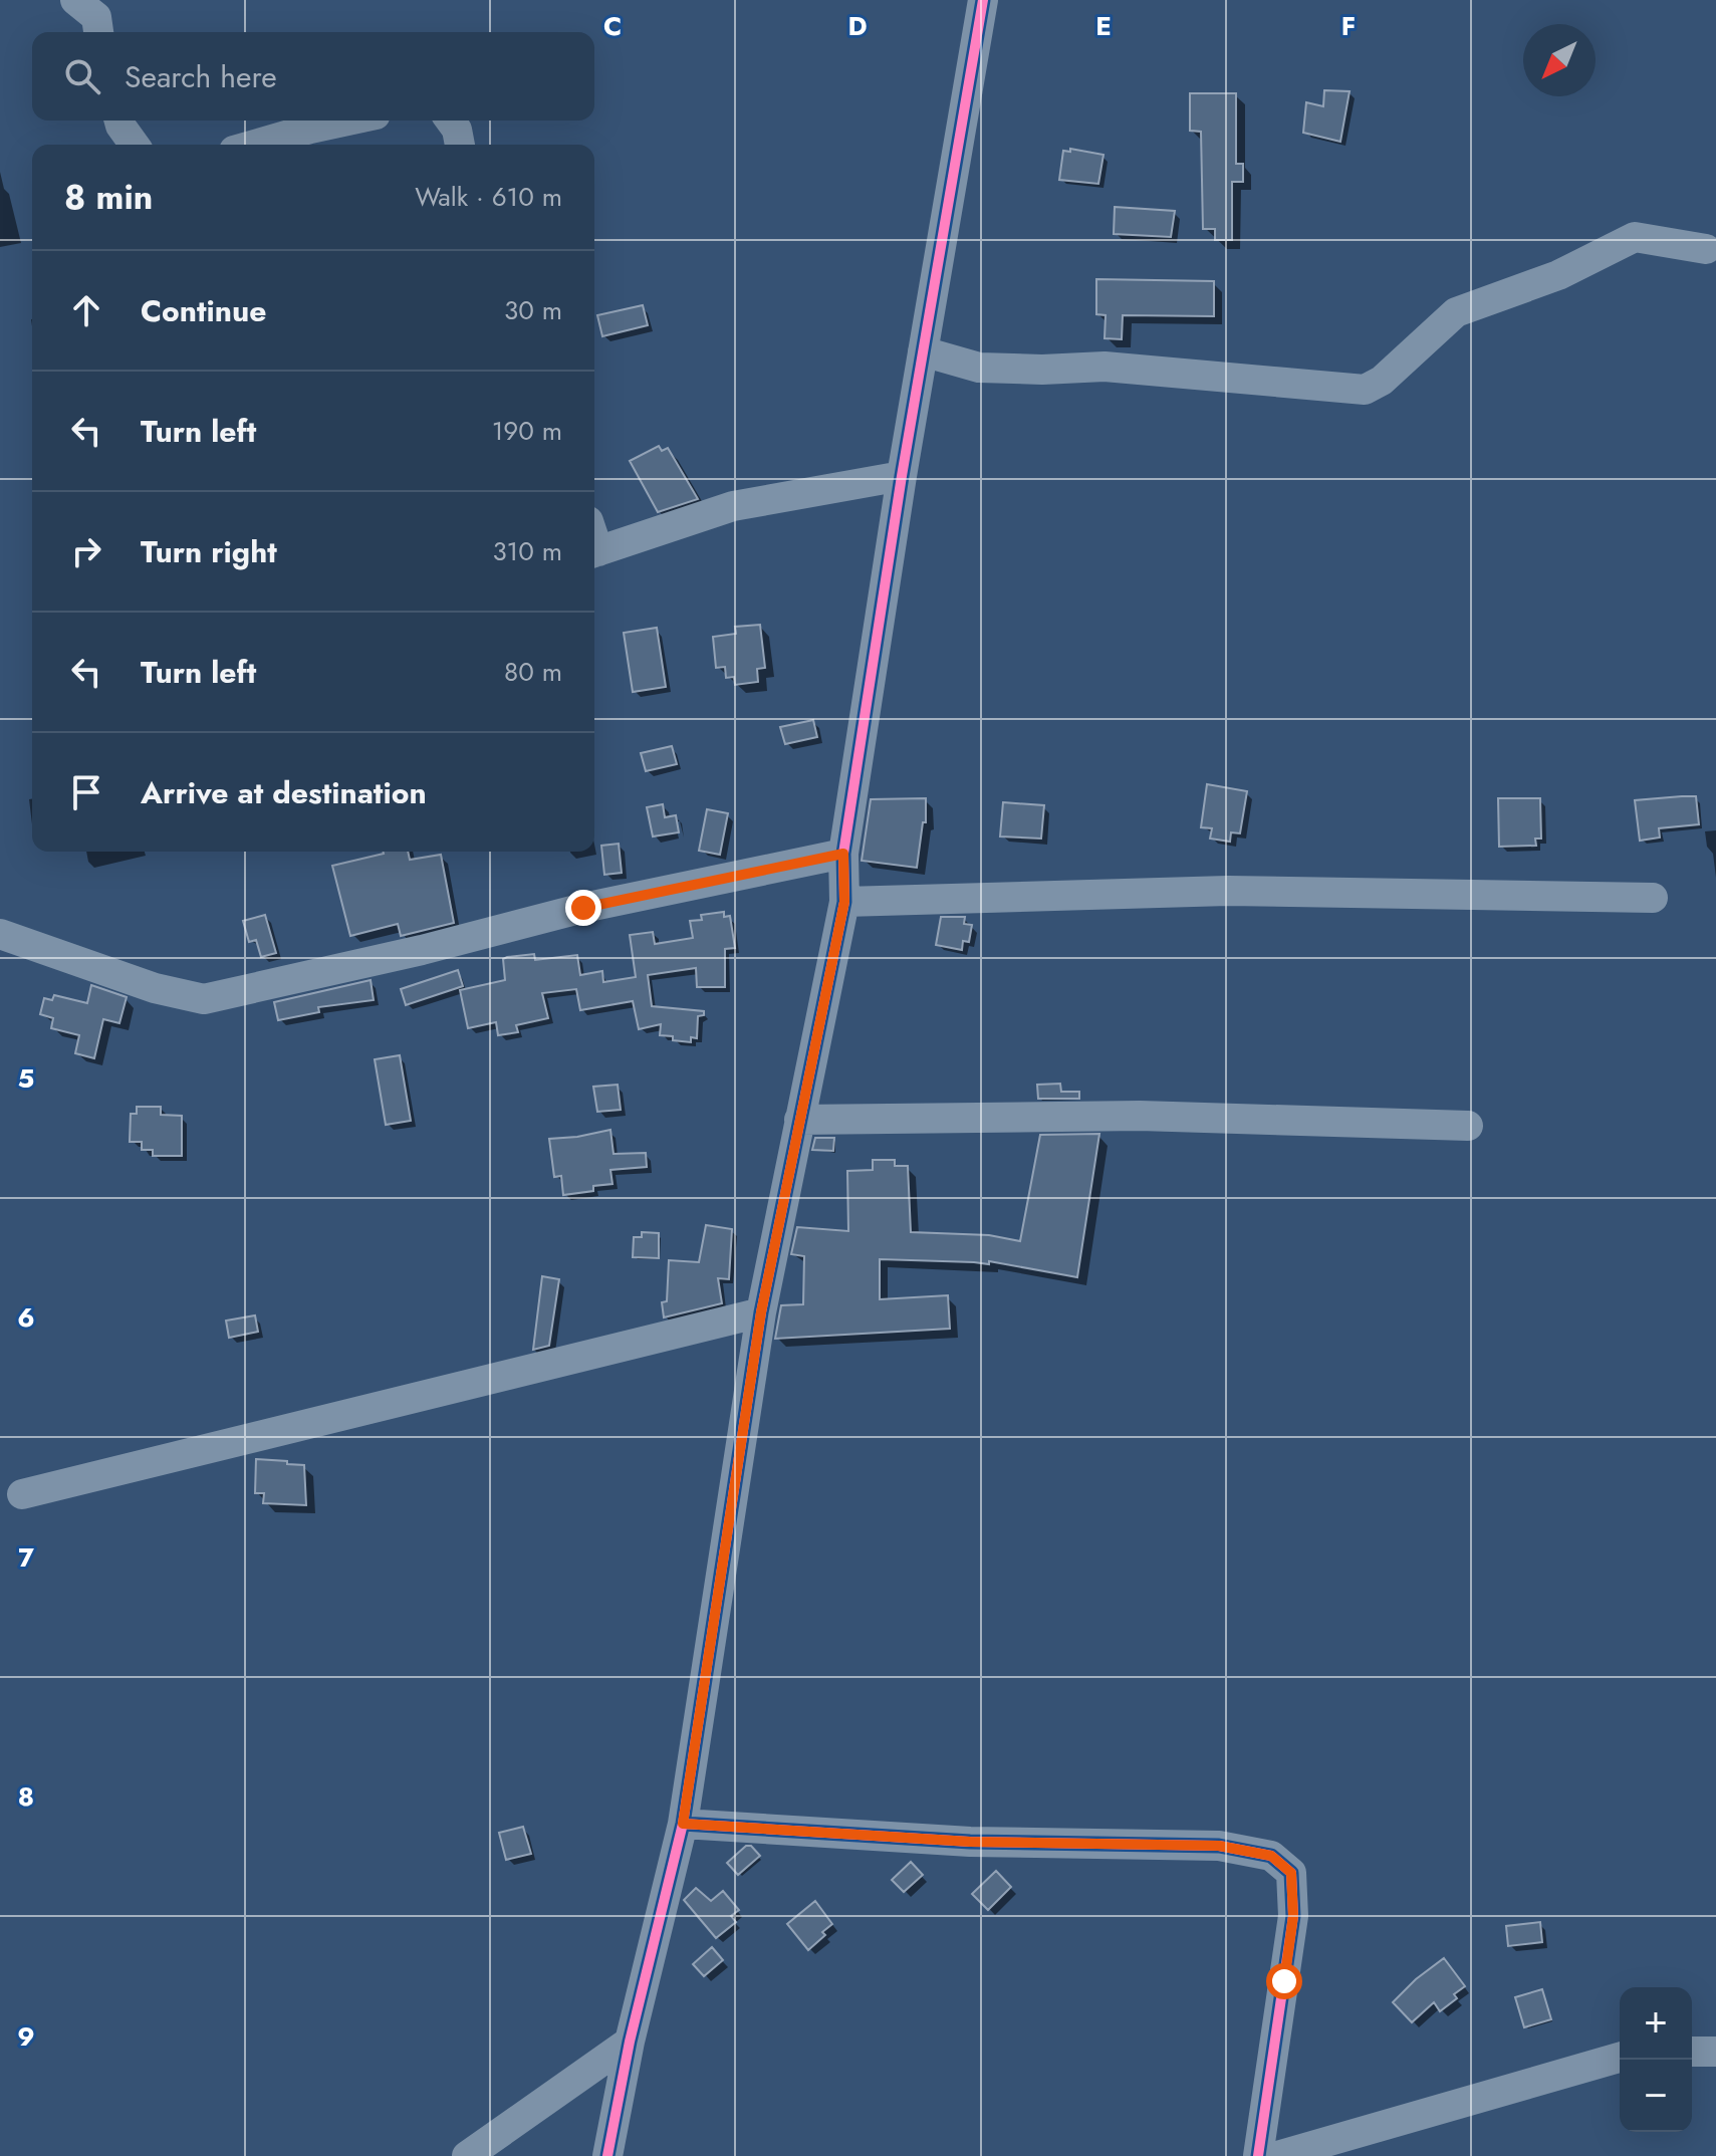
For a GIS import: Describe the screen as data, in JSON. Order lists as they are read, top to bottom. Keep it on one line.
{"north":"bottom left","page":{"search":"Search here","heading":["8 min","Walk · 610 m"],"list":[["Continue","30 m"],["Turn left","190 m"],["Turn right","310 m"],["Turn left","80 m"],"Arrive at destination"],"map_buttons":["+","−"]},"grid":{"columns":["C","D","E","F"],"rows":["5","6","7","8","9"]}}
